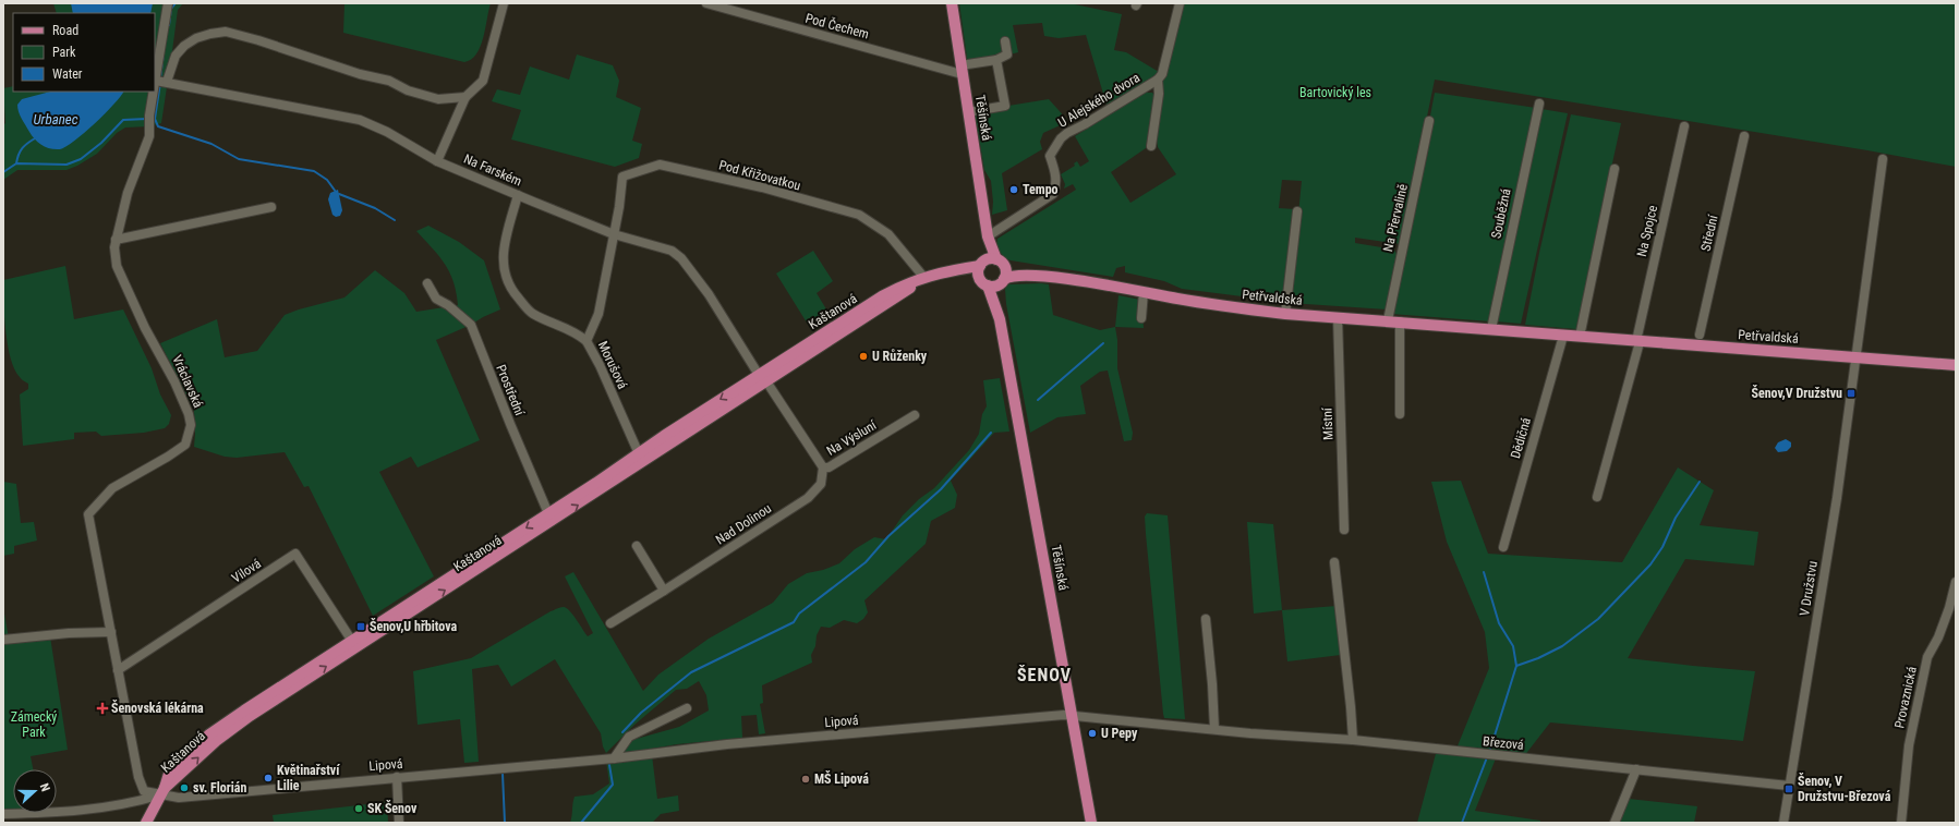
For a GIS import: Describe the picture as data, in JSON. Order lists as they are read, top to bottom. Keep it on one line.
{"streets":{"main road":["Těšínská","Petřvaldská","Kaštanová"],"street":["Pod Čechem","U Alejského dvora","Na Farském","Pod Křižovatkou","Souběžná","Na Přervalině","Na Spojce","Střední","Morušová","Vráclavská","Prostřední","Místní","Na Výsluní","Dědičná","Nad Dolinou","Vilová","V Družstvu","Provaznická","Lipová","Březová"]},"crossings":[["Pod Čechem","Těšínská"],["U Alejského dvora","Těšínská"],["Těšínská","Petřvaldská"],["Těšínská","Kaštanová"],["Těšínská","Lipová"],["Těšínská","Březová"],["Na Farském","Pod Křižovatkou"],["Na Farském","Kaštanová"],["Na Farském","Morušová"],["Na Farském","Vráclavská"],["Na Farském","Na Výsluní"],["Pod Křižovatkou","Kaštanová"],["Pod Křižovatkou","Morušová"],["Souběžná","Petřvaldská"],["Na Přervalině","Petřvaldská"],["Na Spojce","Petřvaldská"],["Petřvaldská","Kaštanová"],["Petřvaldská","Místní"],["Petřvaldská","Dědičná"],["Petřvaldská","V Družstvu"],["Kaštanová","Morušová"],["Kaštanová","Vráclavská"],["Kaštanová","Prostřední"],["Kaštanová","Na Výsluní"],["Kaštanová","Vilová"],["Kaštanová","Lipová"],["Vráclavská","Vilová"],["Vráclavská","Lipová"],["Na Výsluní","Nad Dolinou"],["V Družstvu","Březová"],["Lipová","Březová"]],"districts":["ŠENOV"],"water":["Urbanec"],"parks":["Bartovický les","Zámecký Park"],"places":{"other":["Tempo","U Růženky","U Pepy","Květinařství Lilie","MŠ Lipová","sv. Florián","SK Šenov"],"transit":["Šenov,V Družstvu","Šenov,U hřbitova","Šenov, V Družstvu-Březová"],"health":["Šenovská lékárna"]},"legend":["Road","Park","Water"],"north":"right"}
